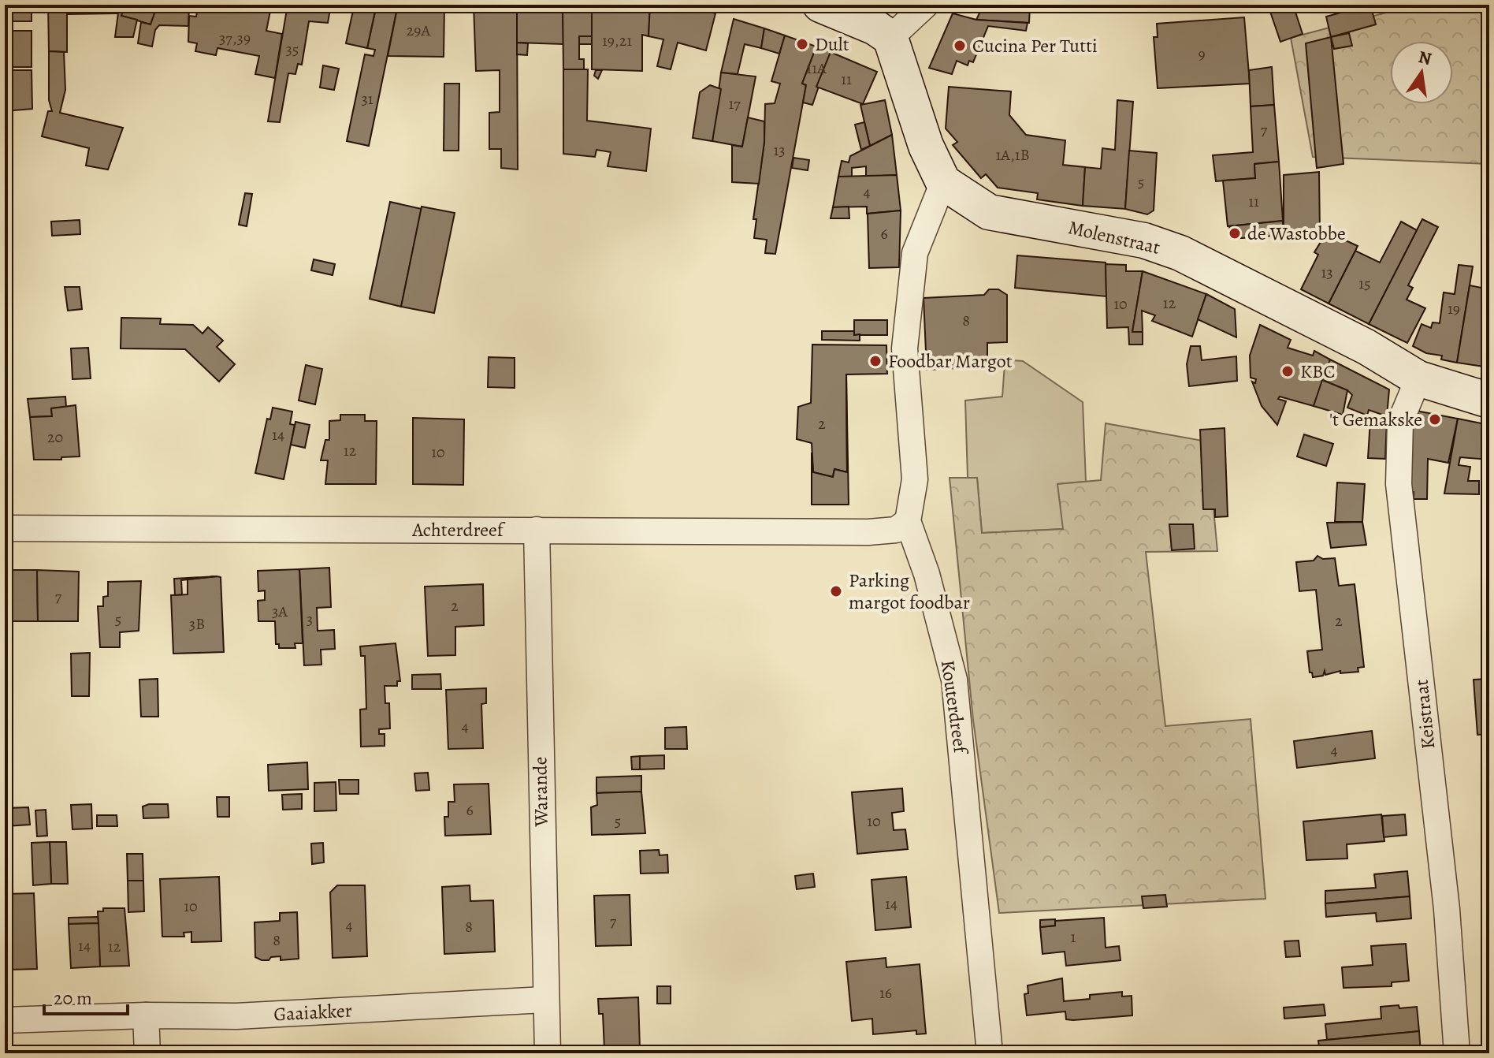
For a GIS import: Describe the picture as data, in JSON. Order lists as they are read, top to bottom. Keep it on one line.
{"streets":{"street":["Molenstraat","Achterdreef","Kouterdreef","Keistraat","Warande","Gaaiakker"]},"crossings":[["Molenstraat","Kouterdreef"],["Molenstraat","Keistraat"],["Achterdreef","Kouterdreef"],["Achterdreef","Warande"],["Warande","Gaaiakker"]],"places":["Dult","Cucina Per Tutti","de Wastobbe","Foodbar Margot","KBC","'t Gemakske","Parking margot foodbar"],"house_numbers":["29A","37,39","19,21","35","9","11A","11","31","17","7","13","1A,1B","5","4","11","6","13","15","12","10","19","8","2","14","20","12","10","7","2","3A","5","3","2","3B","4","4","6","5","10","14","10","7","4","8","1","8","14","12","16"],"scale_bar":"20 m","north":"top"}
